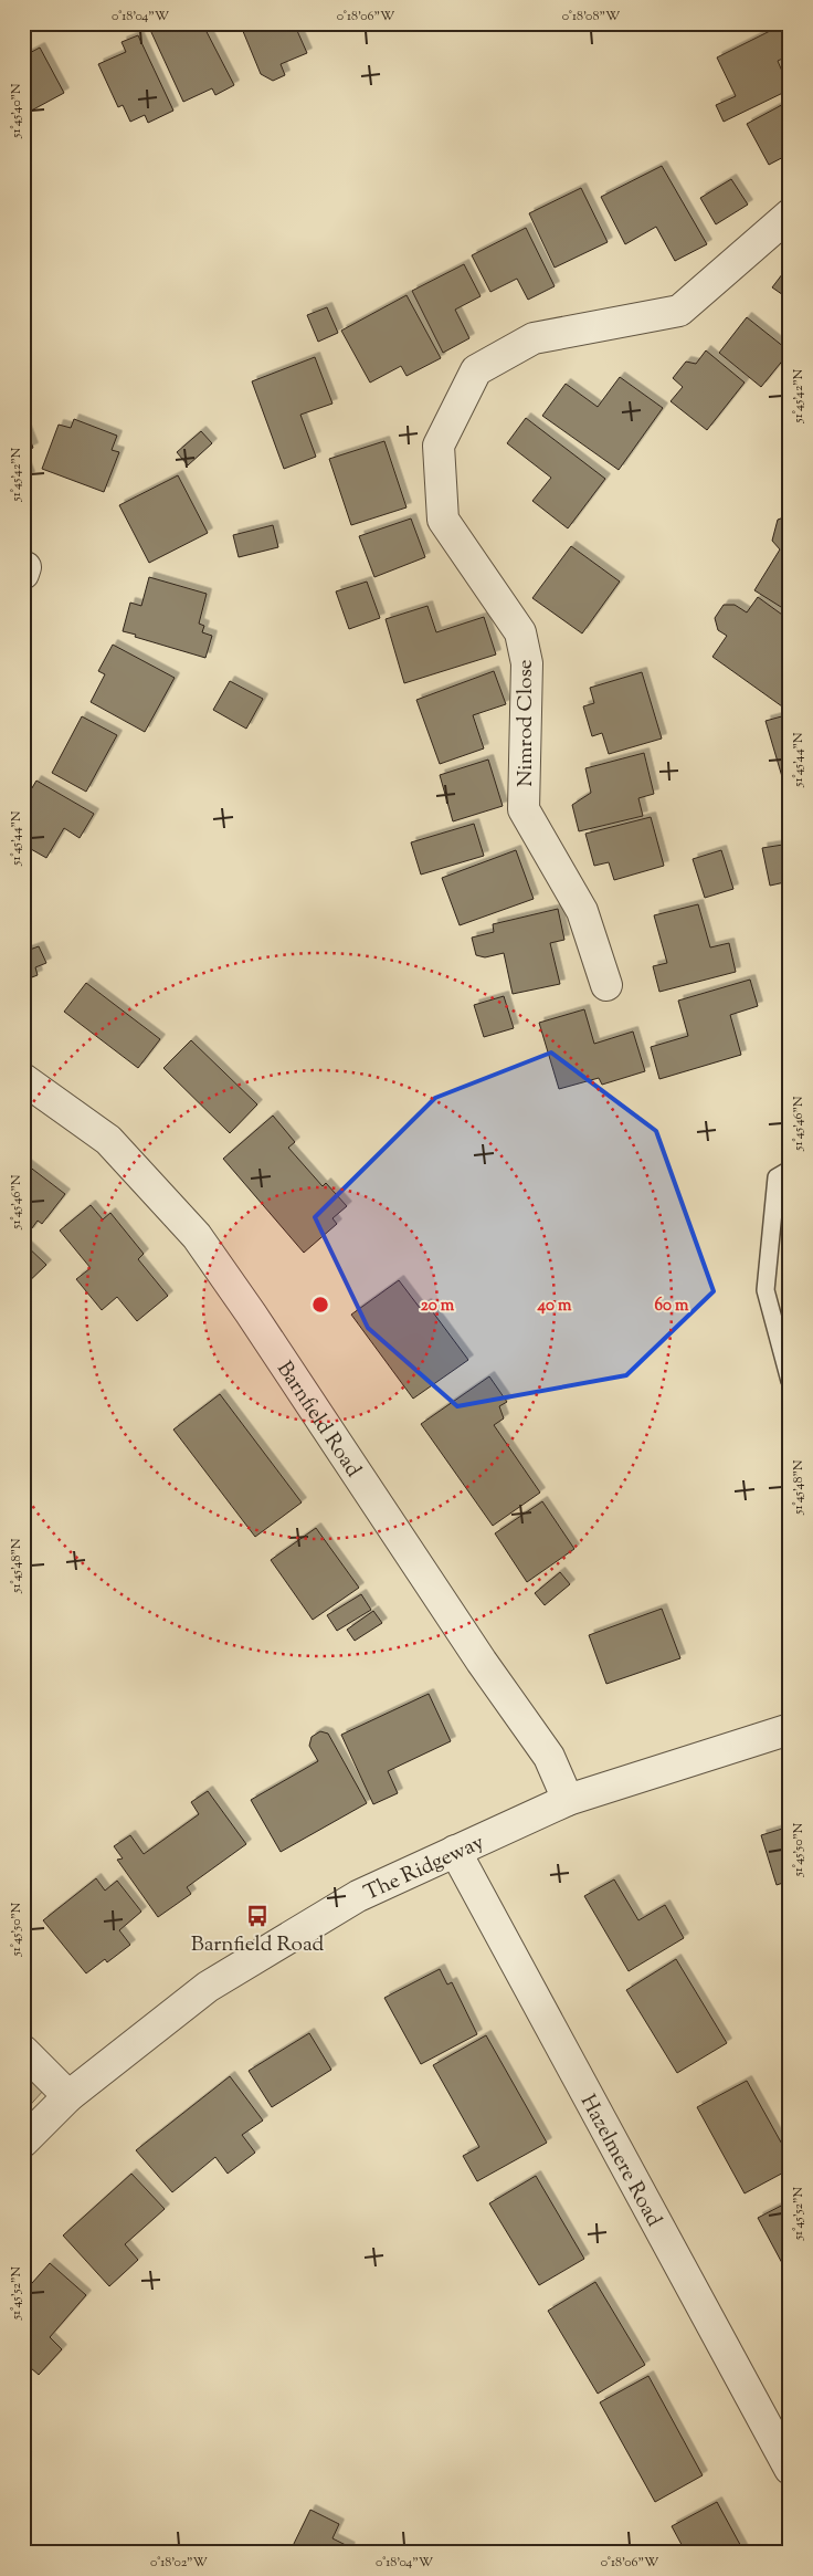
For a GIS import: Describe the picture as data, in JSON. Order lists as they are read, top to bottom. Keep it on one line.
{"streets":{"street":["Nimrod Close","Barnfield Road","The Ridgeway","Hazelmere Road"]},"crossings":[["Barnfield Road","The Ridgeway"],["The Ridgeway","Hazelmere Road"]],"places":{"bus stop":["Barnfield Road"]},"coordinates":["0°18'04\"W","0°18'06\"W","0°18'08\"W","51°45'40\"N","51°45'42\"N","51°45'44\"N","51°45'46\"N","51°45'48\"N","51°45'50\"N","51°45'52\"N","0°18'02\"W"],"rings":["20 m","40 m","60 m"]}
